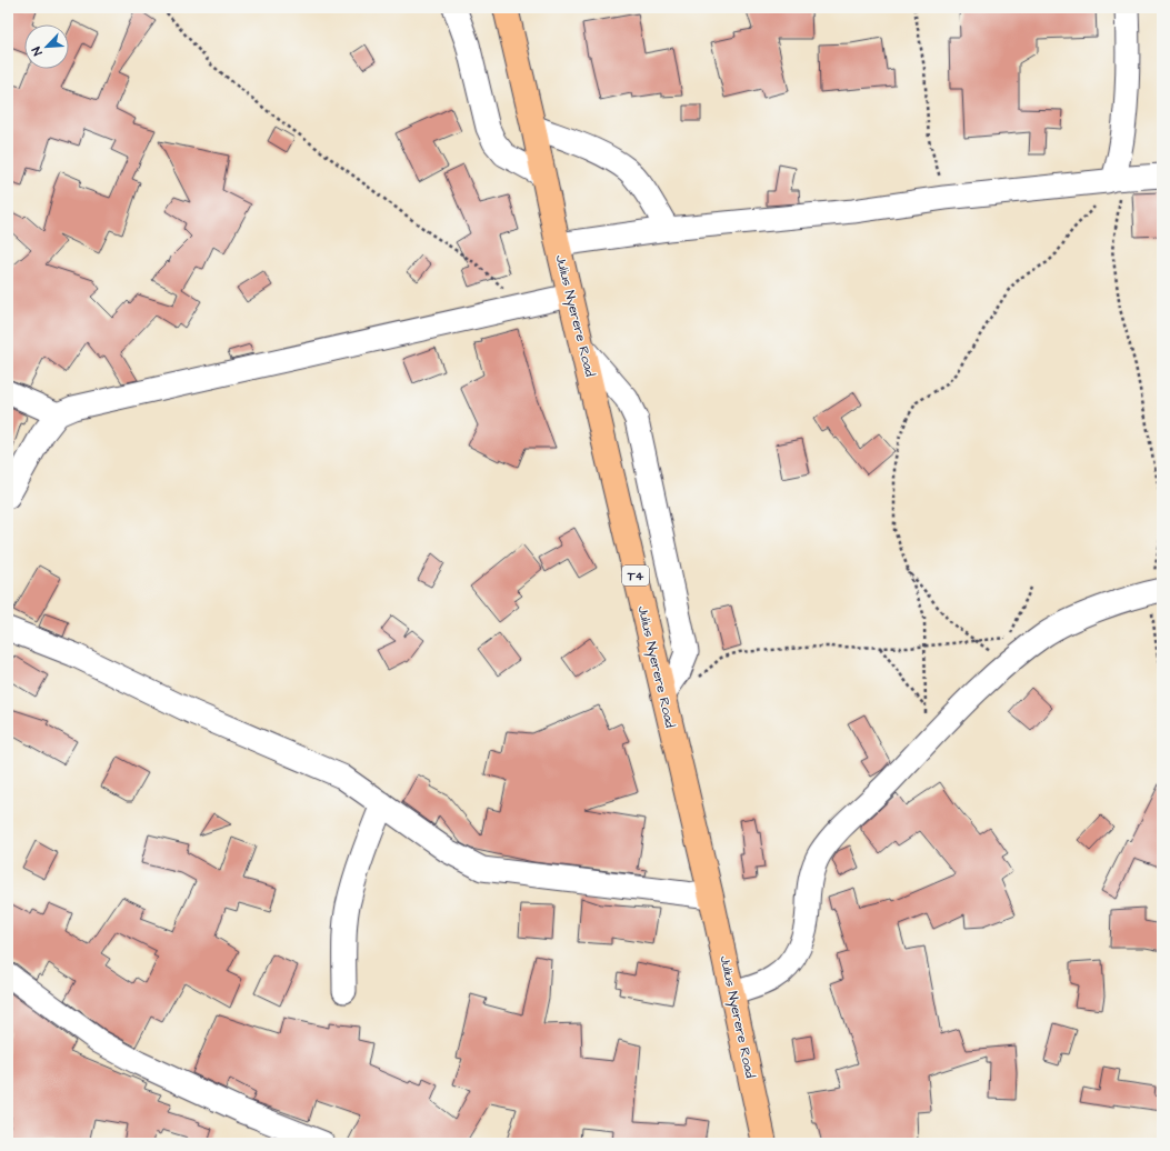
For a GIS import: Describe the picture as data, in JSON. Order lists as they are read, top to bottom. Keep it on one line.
{"streets":{"highway":["Julius Nyerere Road","T4"]},"north":"bottom left"}
